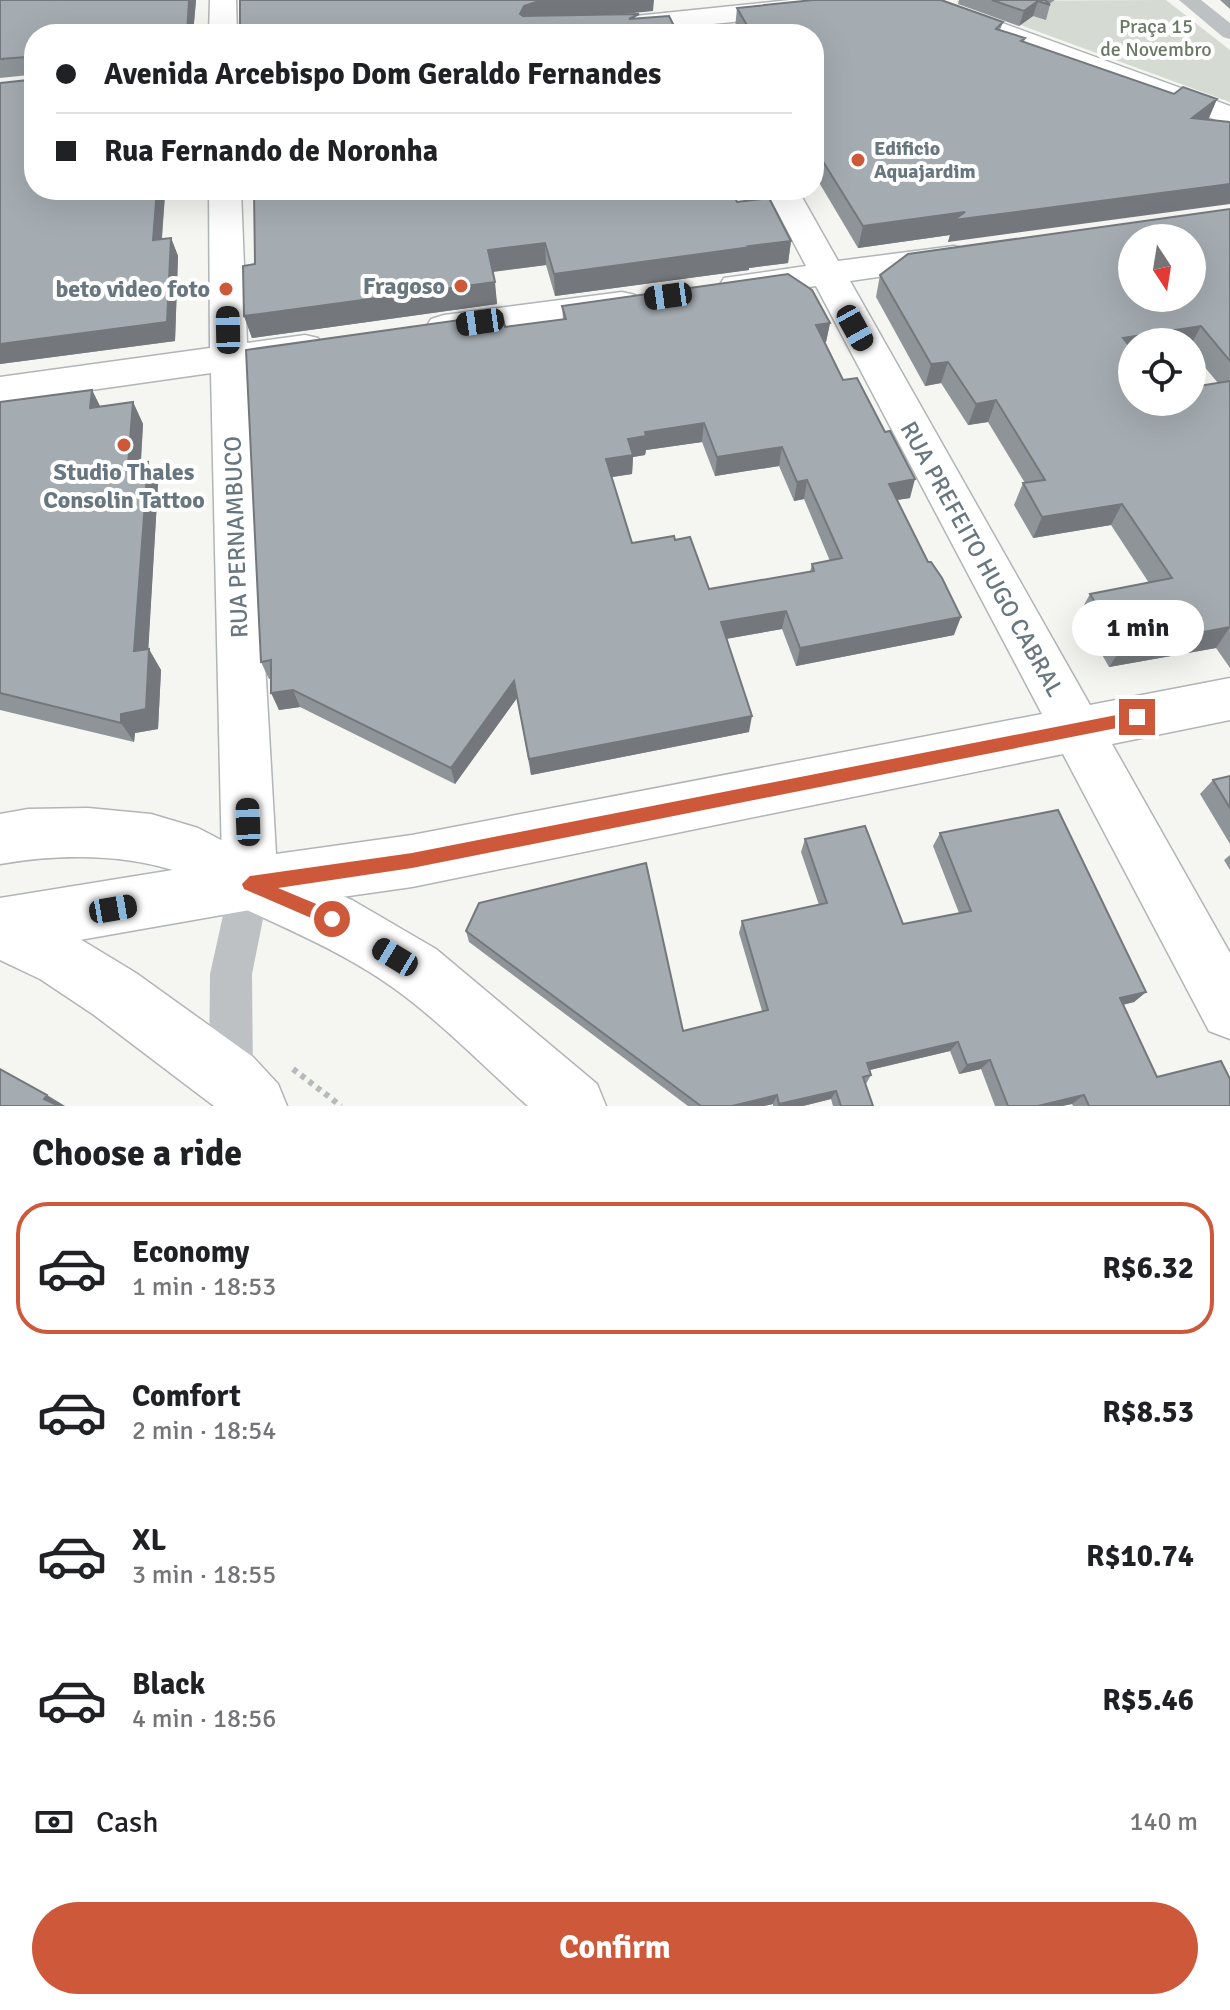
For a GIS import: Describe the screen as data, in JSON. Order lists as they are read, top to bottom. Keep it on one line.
{"streets":{"street":["RUA PERNAMBUCO","RUA PREFEITO HUGO CABRAL"]},"parks":["Praça 15 de Novembro"],"places":["Edificio Aquajardim","Fragoso","beto video foto","Studio Thales Consolin Tattoo"],"north":"bottom","page":{"banner":["Avenida Arcebispo Dom Geraldo Fernandes","Rua Fernando de Noronha"],"bubble":"1 min","heading":"Choose a ride","list":[{"name":"Economy","note":"1 min · 18:53","value":"R$6.32"},{"name":"Comfort","note":"2 min · 18:54","value":"R$8.53"},{"name":"XL","note":"3 min · 18:55","value":"R$10.74"},{"name":"Black","note":"4 min · 18:56","value":"R$5.46"}],"pay":["Cash","140 m"],"buttons":"Confirm"}}
